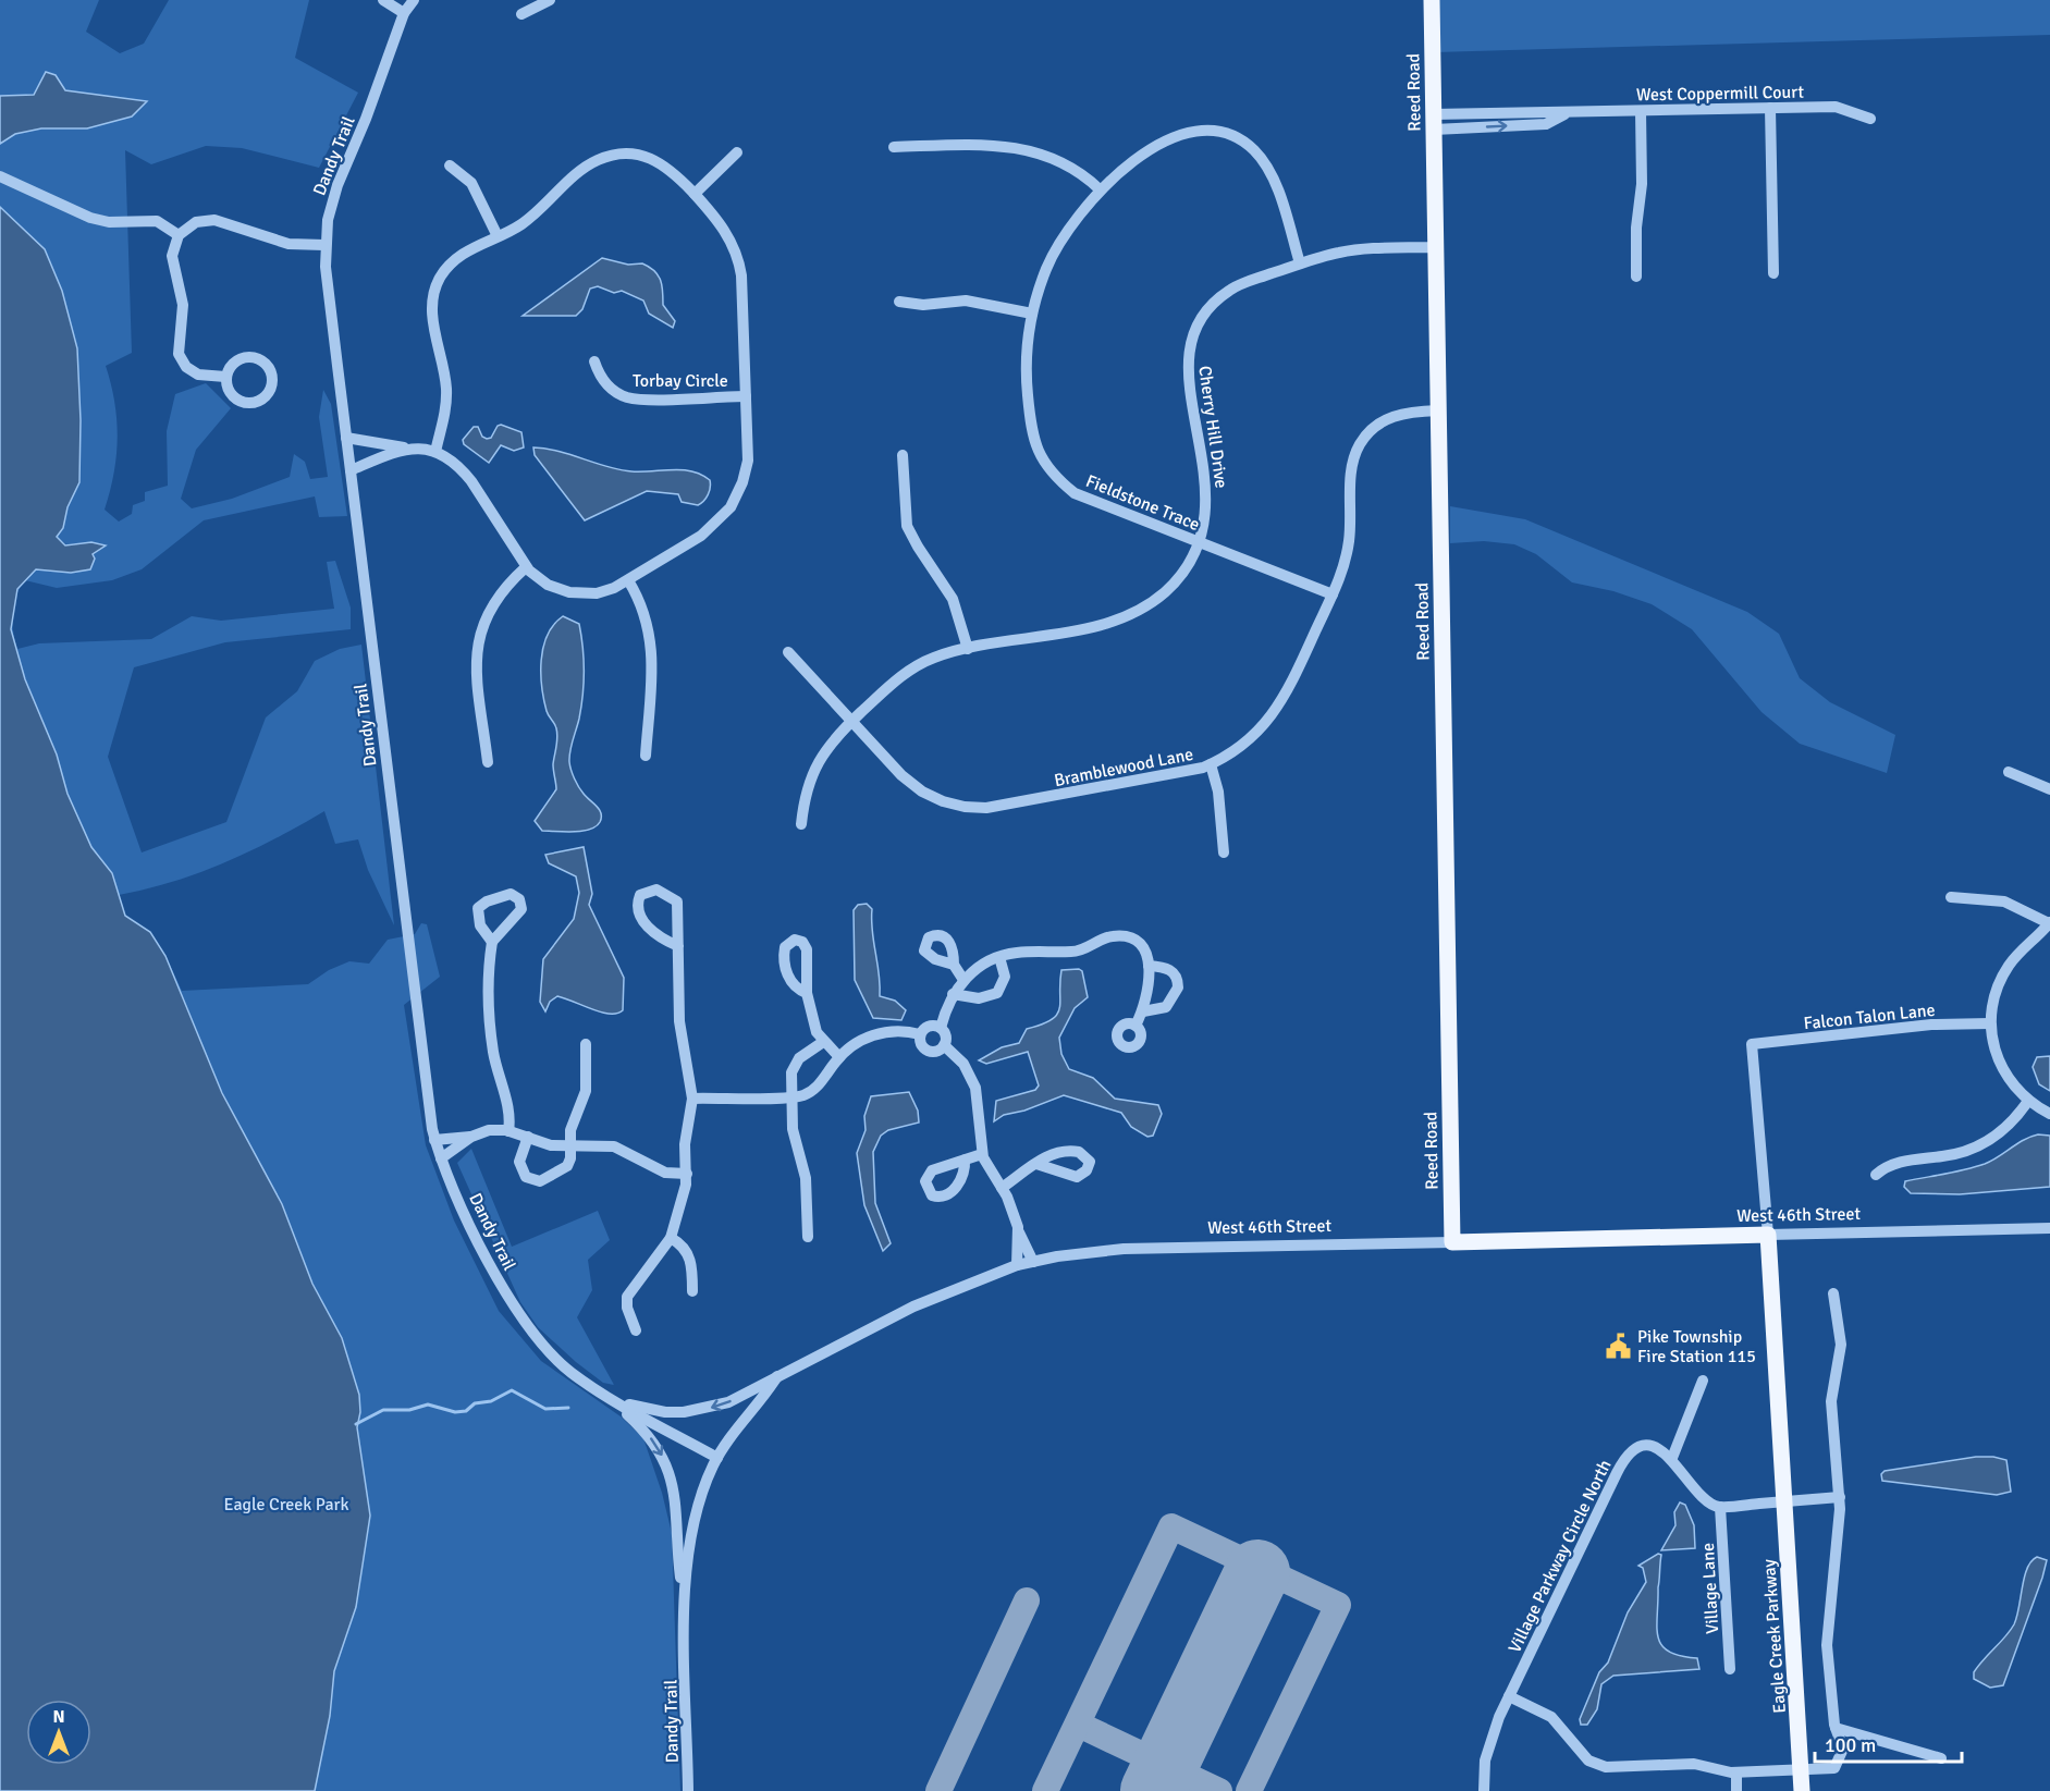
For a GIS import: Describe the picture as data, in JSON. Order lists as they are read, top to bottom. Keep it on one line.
{"streets":{"main road":["Reed Road","West 46th Street","Eagle Creek Parkway"],"street":["West Coppermill Court","Dandy Trail","Torbay Circle","Cherry Hill Drive","Fieldstone Trace","Bramblewood Lane","Falcon Talon Lane","Village Parkway Circle North","Village Lane"]},"crossings":[["Reed Road","West Coppermill Court"],["Reed Road","Cherry Hill Drive"],["Reed Road","Bramblewood Lane"],["Reed Road","West 46th Street"],["Dandy Trail","West 46th Street"],["Cherry Hill Drive","Fieldstone Trace"],["Cherry Hill Drive","Bramblewood Lane"],["Fieldstone Trace","Bramblewood Lane"],["Falcon Talon Lane","Eagle Creek Parkway"],["West 46th Street","Eagle Creek Parkway"]],"parks":["Eagle Creek Park"],"places":{"public building":["Pike Township Fire Station 115"]},"scale_bar":"100 m","north":"top"}
